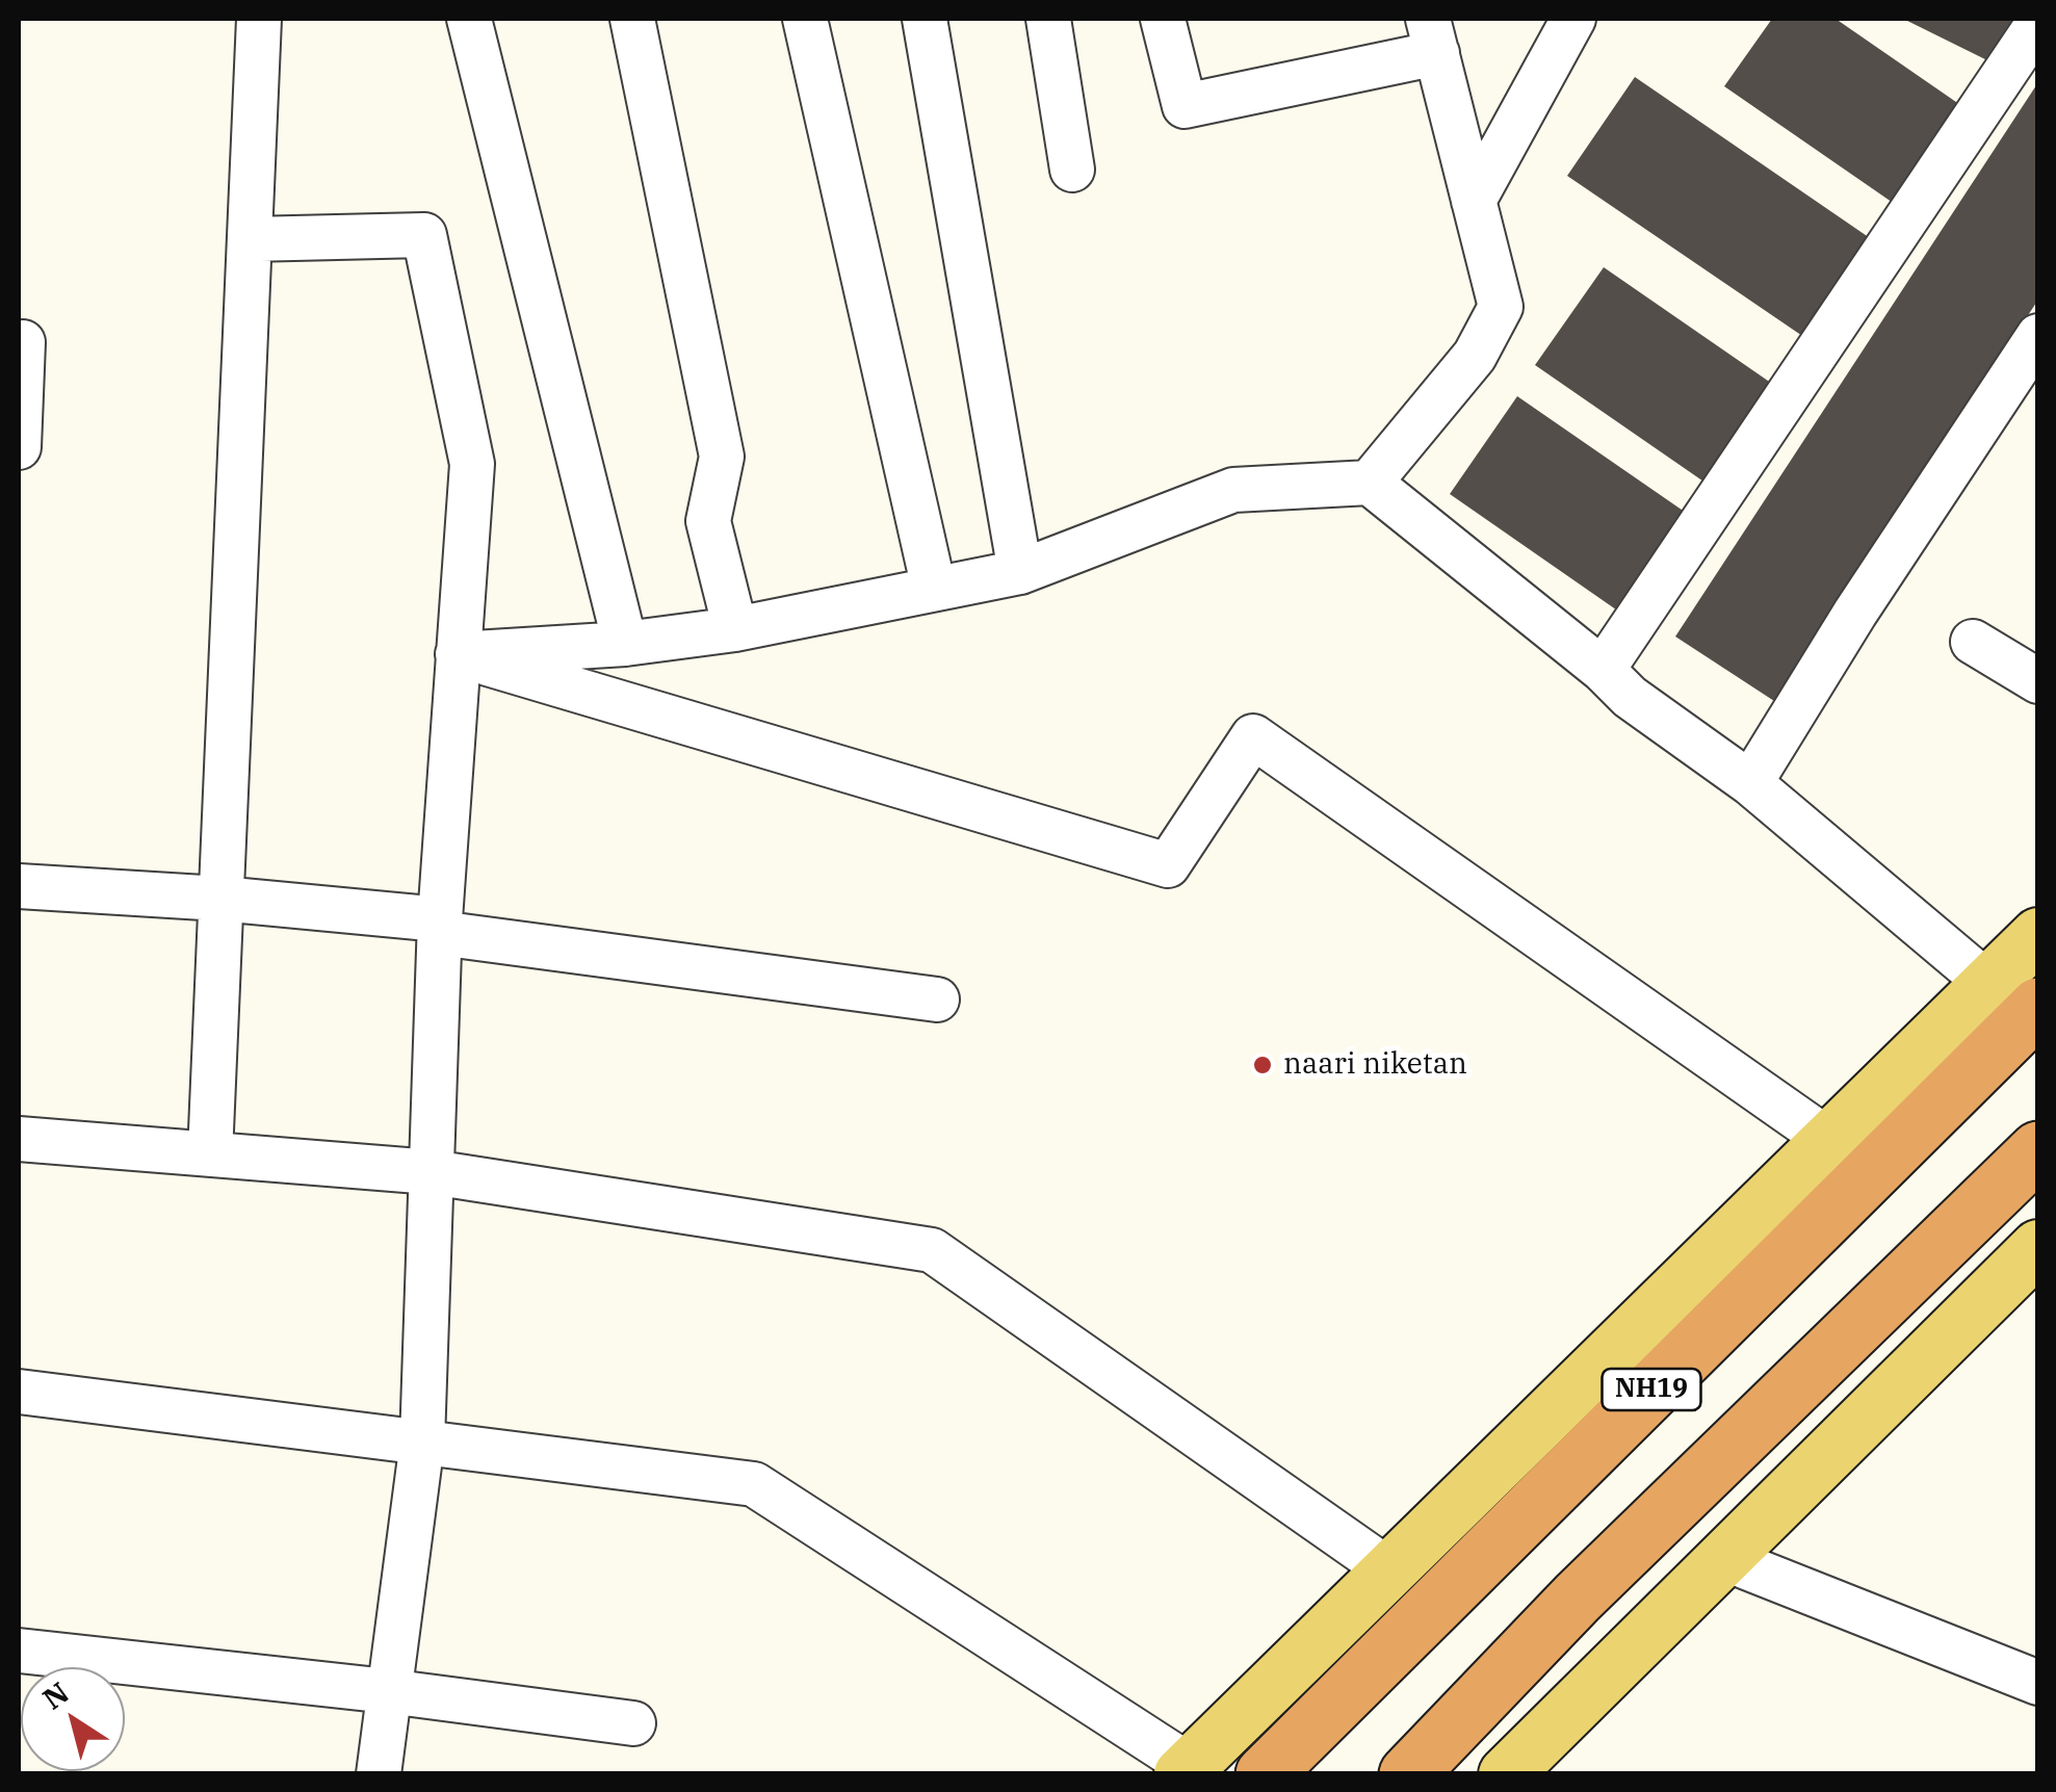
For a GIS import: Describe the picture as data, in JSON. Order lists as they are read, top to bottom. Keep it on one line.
{"streets":{"highway":["NH19"]},"places":["naari niketan"],"north":"top left"}
